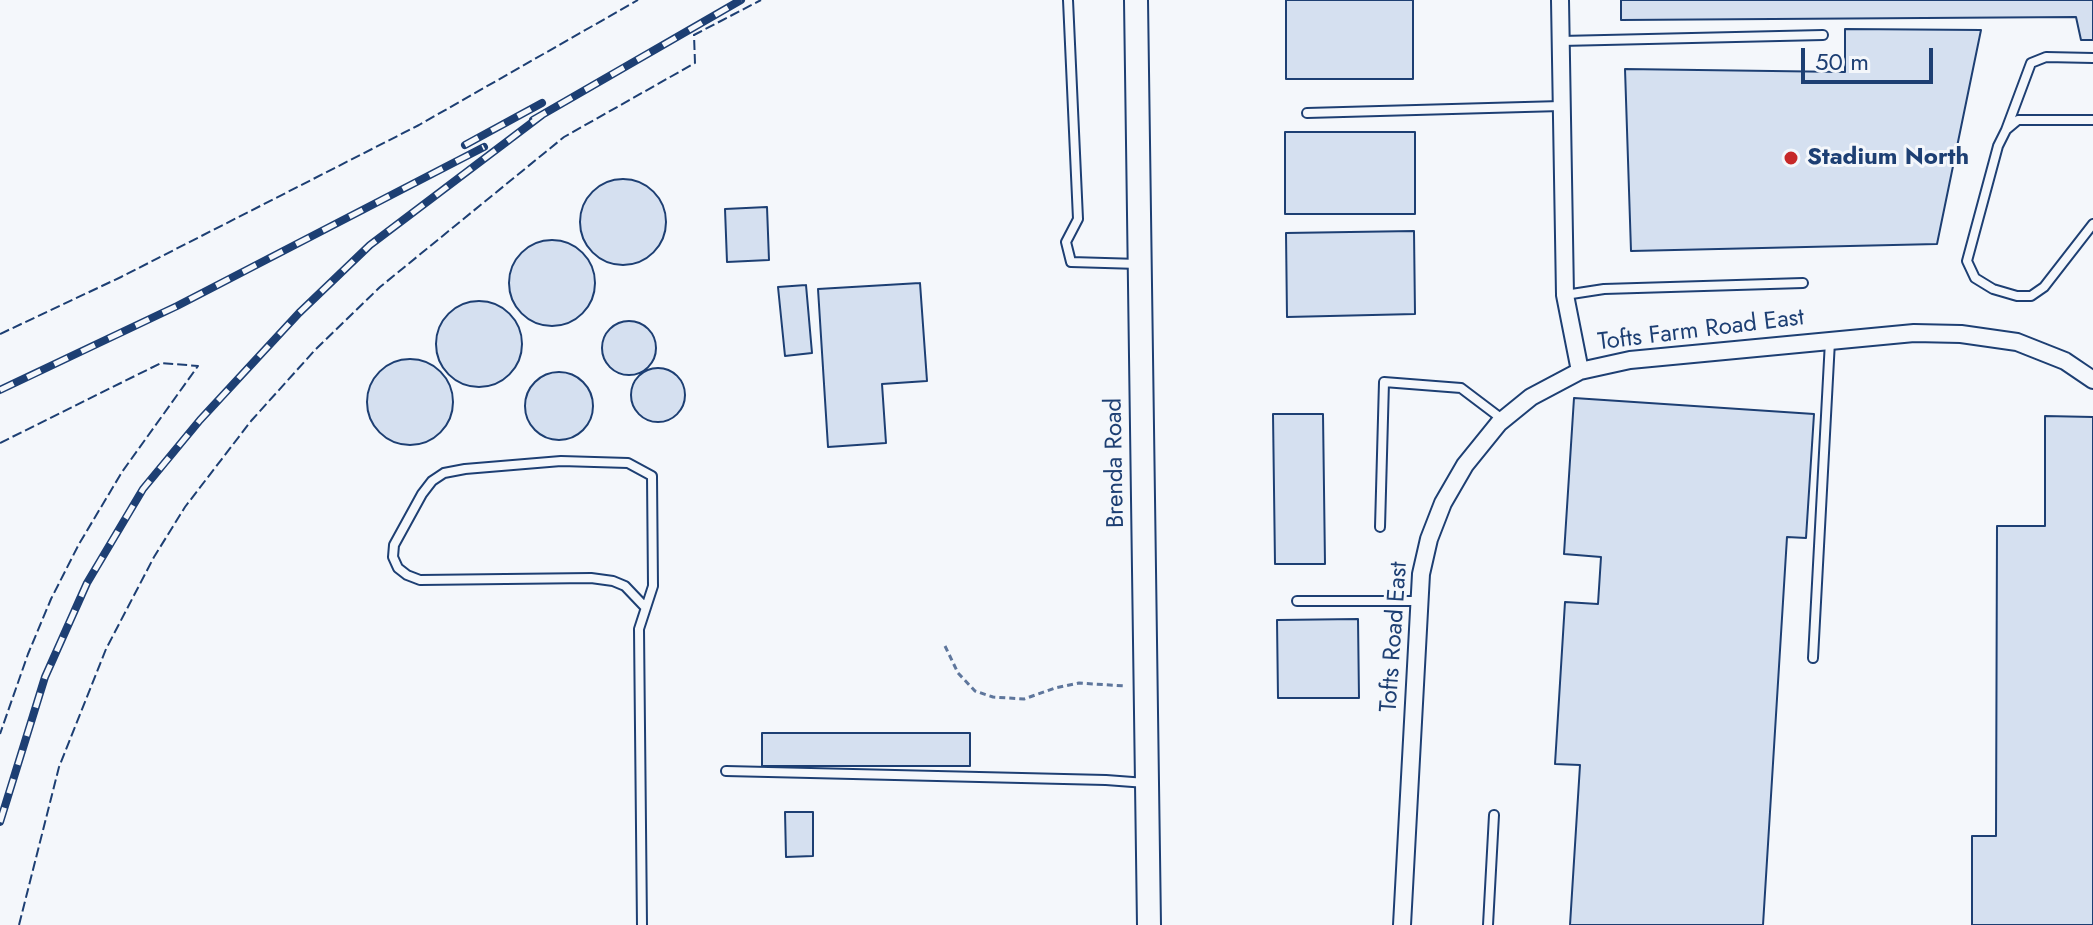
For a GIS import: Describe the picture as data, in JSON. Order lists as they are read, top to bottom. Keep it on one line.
{"streets":{"main road":["Brenda Road"],"street":["Tofts Farm Road East","Tofts Road East"]},"crossings":[["Tofts Farm Road East","Tofts Road East"]],"places":["Stadium North"],"scale_bar":"50 m"}
